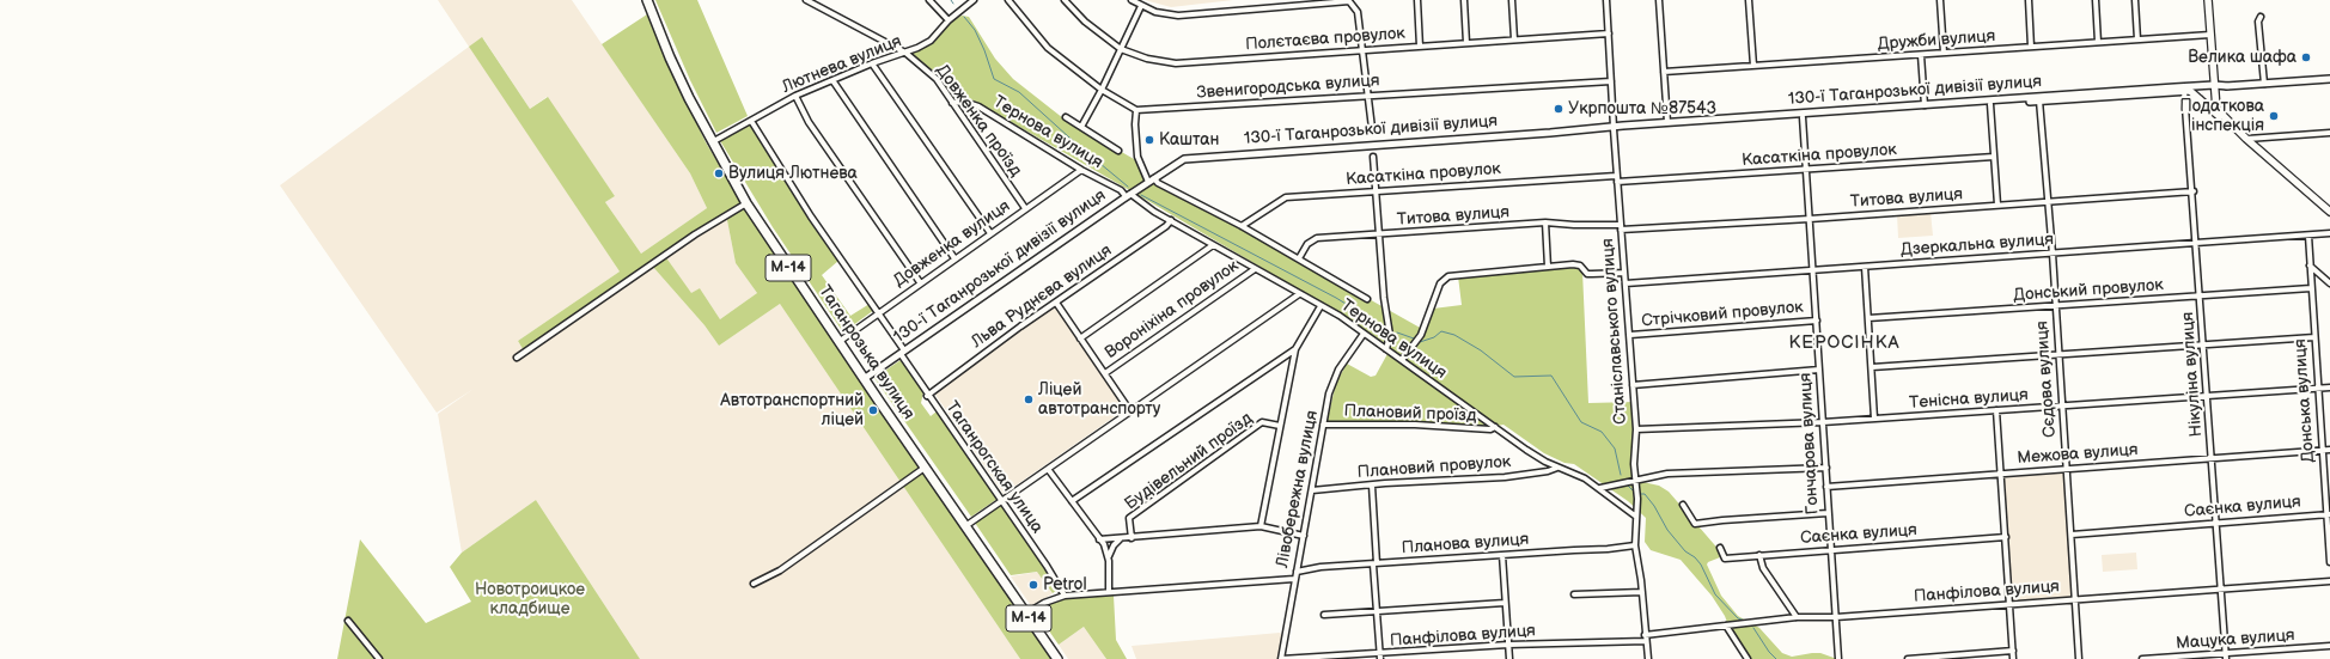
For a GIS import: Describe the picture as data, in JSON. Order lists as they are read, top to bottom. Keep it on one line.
{"streets":{"highway":["М-14","Таганрозька вулиця"],"street":["Полєтаєва провулок","Дружби вулиця","Лютнева вулиця","Звенигородська вулиця","130-ї Таганрозької дивізії вулиця","Довженка проїзд","Тернова вулиця","Касаткіна провулок","Титова вулиця","Довженка вулиця","Дзеркальна вулиця","Донський провулок","Льва Руднєва вулиця","Вороніхіна провулок","Стрічковий провулок","Станіславського вулиця","Нікуліна вулиця","Сєдова вулиця","Тенісна вулиця","Донська вулиця","Плановий проїзд","Гончарова вулиця","Межова вулиця","Будівельний проїзд","Таганрогская улица","Плановий провулок","Лівобережна вулиця","Саєнка вулиця","Планова вулиця","Панфілова вулиця","Мацука вулиця"]},"crossings":[["Полєтаєва провулок","Станіславського вулиця"],["Лютнева вулиця","Довженка проїзд"],["Лютнева вулиця","Таганрозька вулиця"],["Лютнева вулиця","Таганрогская улица"],["Звенигородська вулиця","Станіславського вулиця"],["130-ї Таганрозької дивізії вулиця","Тернова вулиця"],["130-ї Таганрозької дивізії вулиця","Станіславського вулиця"],["130-ї Таганрозької дивізії вулиця","Таганрозька вулиця"],["130-ї Таганрозької дивізії вулиця","Нікуліна вулиця"],["130-ї Таганрозької дивізії вулиця","Сєдова вулиця"],["130-ї Таганрозької дивізії вулиця","Гончарова вулиця"],["130-ї Таганрозької дивізії вулиця","Таганрогская улица"],["Довженка проїзд","Тернова вулиця"],["Довженка проїзд","Довженка вулиця"],["Тернова вулиця","Касаткіна провулок"],["Тернова вулиця","Титова вулиця"],["Тернова вулиця","Довженка вулиця"],["Тернова вулиця","Льва Руднєва вулиця"],["Тернова вулиця","Вороніхіна провулок"],["Тернова вулиця","Станіславського вулиця"],["Тернова вулиця","Плановий проїзд"],["Тернова вулиця","Плановий провулок"],["Тернова вулиця","Лівобережна вулиця"],["Касаткіна провулок","Станіславського вулиця"],["Касаткіна провулок","Гончарова вулиця"],["Титова вулиця","Станіславського вулиця"],["Титова вулиця","Нікуліна вулиця"],["Титова вулиця","Сєдова вулиця"],["Титова вулиця","Гончарова вулиця"],["Довженка вулиця","Таганрозька вулиця"],["Довженка вулиця","Таганрогская улица"],["Дзеркальна вулиця","Станіславського вулиця"],["Дзеркальна вулиця","Нікуліна вулиця"],["Дзеркальна вулиця","Сєдова вулиця"],["Дзеркальна вулиця","Донська вулиця"],["Дзеркальна вулиця","Гончарова вулиця"],["Донський провулок","Нікуліна вулиця"],["Донський провулок","Сєдова вулиця"],["Донський провулок","Донська вулиця"],["Льва Руднєва вулиця","Таганрогская улица"],["Стрічковий провулок","Станіславського вулиця"],["Стрічковий провулок","Гончарова вулиця"],["Станіславського вулиця","Тенісна вулиця"],["Станіславського вулиця","Планова вулиця"],["Станіславського вулиця","Панфілова вулиця"],["Нікуліна вулиця","Тенісна вулиця"],["Нікуліна вулиця","Межова вулиця"],["Нікуліна вулиця","Саєнка вулиця"],["Нікуліна вулиця","Панфілова вулиця"],["Нікуліна вулиця","Мацука вулиця"],["Сєдова вулиця","Тенісна вулиця"],["Сєдова вулиця","Межова вулиця"],["Сєдова вулиця","Саєнка вулиця"],["Сєдова вулиця","Панфілова вулиця"],["Тенісна вулиця","Донська вулиця"],["Тенісна вулиця","Гончарова вулиця"],["Донська вулиця","Межова вулиця"],["Донська вулиця","Саєнка вулиця"],["Плановий проїзд","Лівобережна вулиця"],["Гончарова вулиця","Межова вулиця"],["Гончарова вулиця","Саєнка вулиця"],["Гончарова вулиця","Панфілова вулиця"],["Плановий провулок","Лівобережна вулиця"],["Лівобережна вулиця","Планова вулиця"],["Лівобережна вулиця","Панфілова вулиця"]],"districts":["КЕРОСІНКА"],"parks":["Новотроицкое кладбище"],"places":["Велика шафа","Укрпошта №87543","Податкова інспекція","Каштан","Вулиця Лютнева","Ліцей автотранспорту","Автотранспортний ліцей","Petrol"]}
